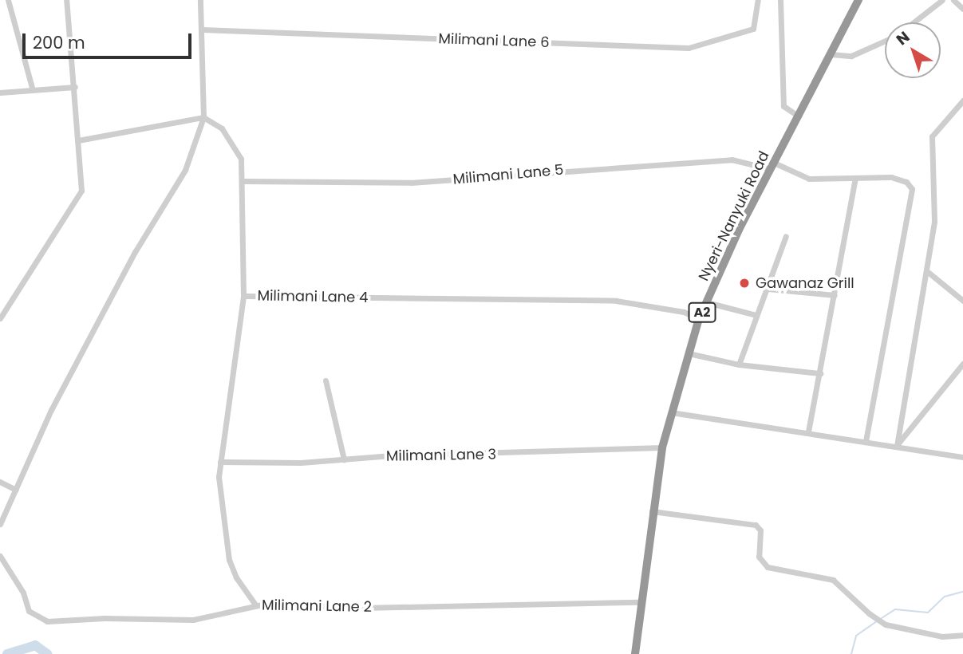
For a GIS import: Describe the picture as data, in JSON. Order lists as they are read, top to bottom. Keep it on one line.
{"streets":{"highway":["Nyeri-Nanyuki Road","A2"],"street":["Milimani Lane 6","Milimani Lane 5","Milimani Lane 4","Milimani Lane 3","Milimani Lane 2"]},"crossings":[["Milimani Lane 5","Nyeri-Nanyuki Road"],["Nyeri-Nanyuki Road","Milimani Lane 4"],["Nyeri-Nanyuki Road","Milimani Lane 3"],["Nyeri-Nanyuki Road","Milimani Lane 2"],["Milimani Lane 4","Milimani Lane 3"],["Milimani Lane 4","Milimani Lane 2"]],"places":["Gawanaz Grill"],"scale_bar":"200 m","north":"top left"}
